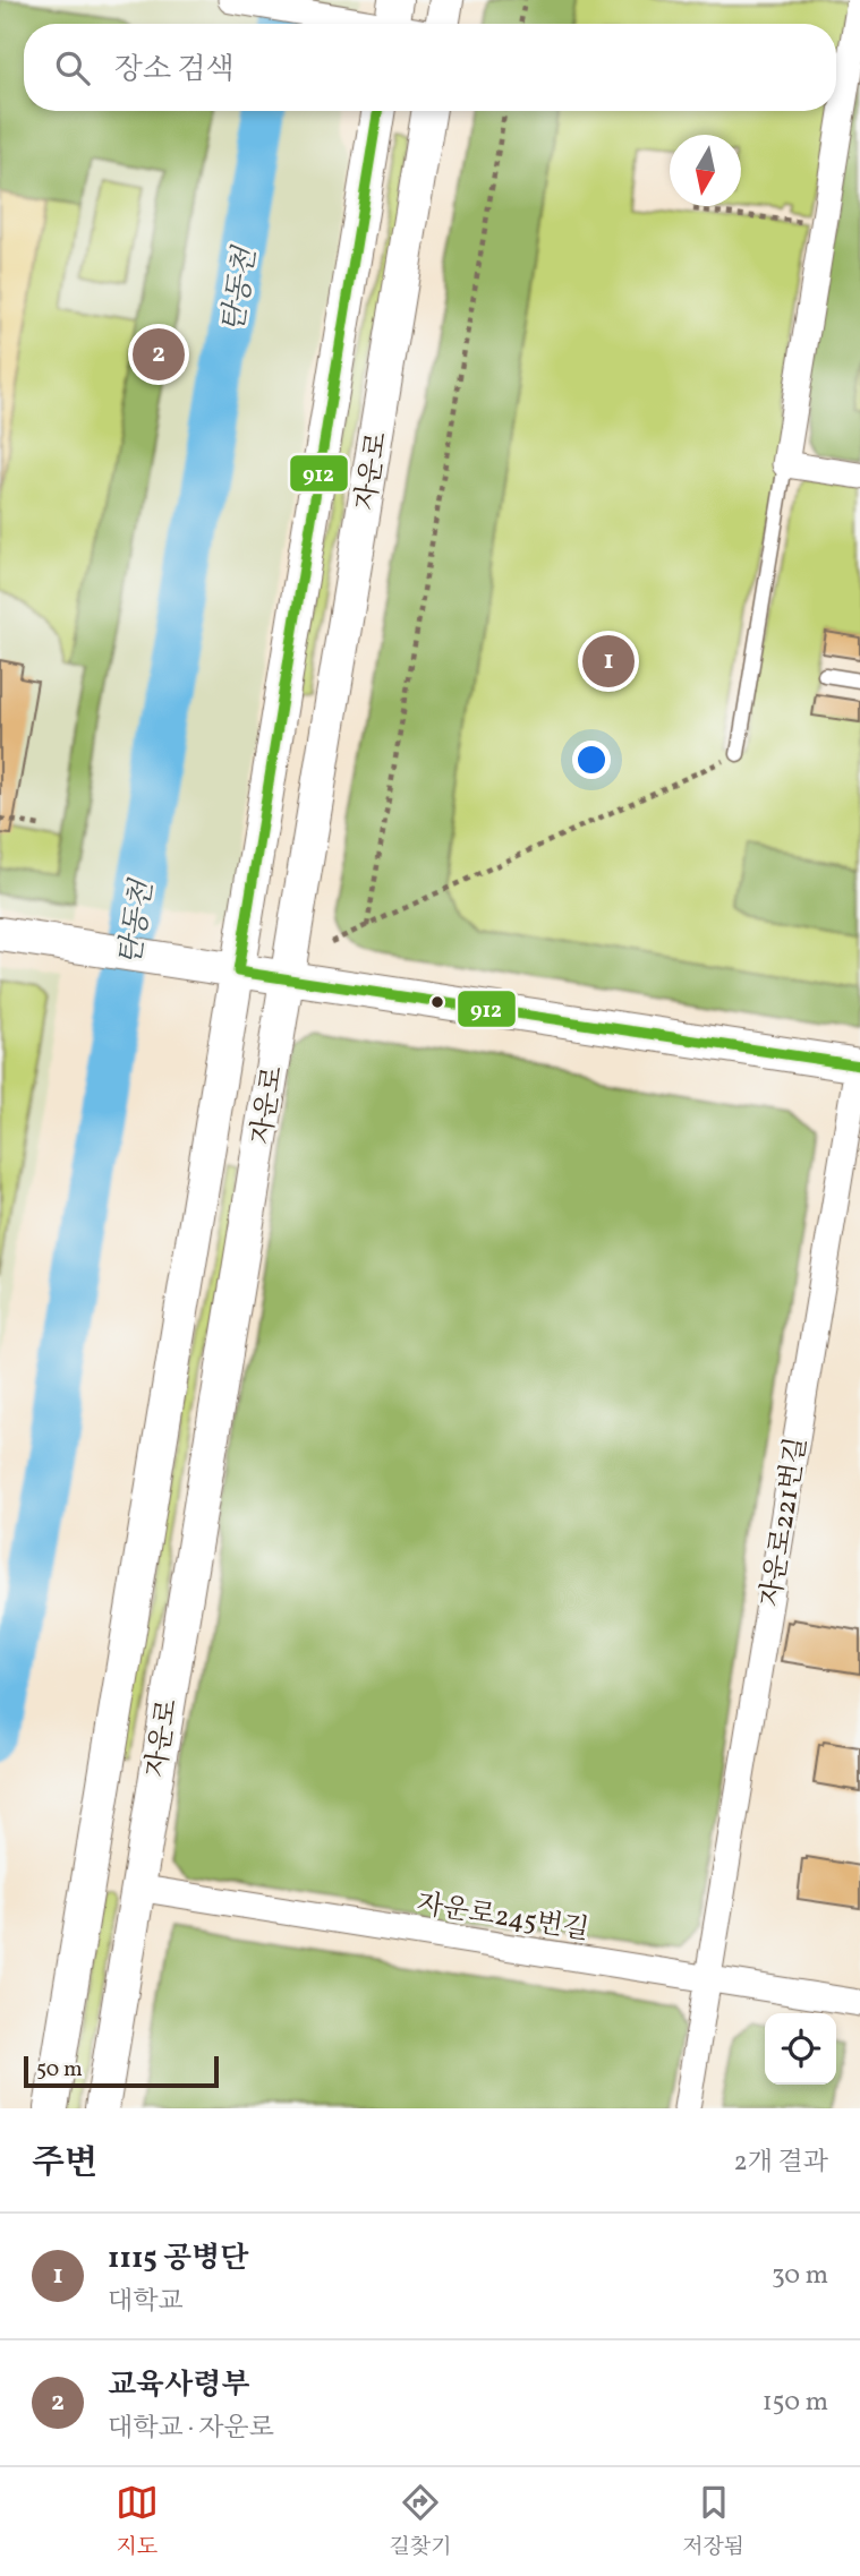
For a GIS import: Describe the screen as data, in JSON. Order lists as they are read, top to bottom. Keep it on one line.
{"streets":{"street":["자운로","자운로221번길","자운로245번길"]},"crossings":[["자운로","자운로221번길"],["자운로","자운로245번길"],["자운로221번길","자운로245번길"]],"water":["탄동천"],"lines":["transit line 912"],"scale_bar":"50 m","north":"bottom","page":{"search":"장소 검색","pins":["2","1"],"scale":"50 m","heading":["주변","2개 결과"],"list":[{"mark":"1","name":"1115 공병단","note":"대학교","value":"30 m"},{"mark":"2","name":"교육사령부","note":"대학교 · 자운로","value":"150 m"}],"nav":["지도","길찾기","저장됨"]}}
